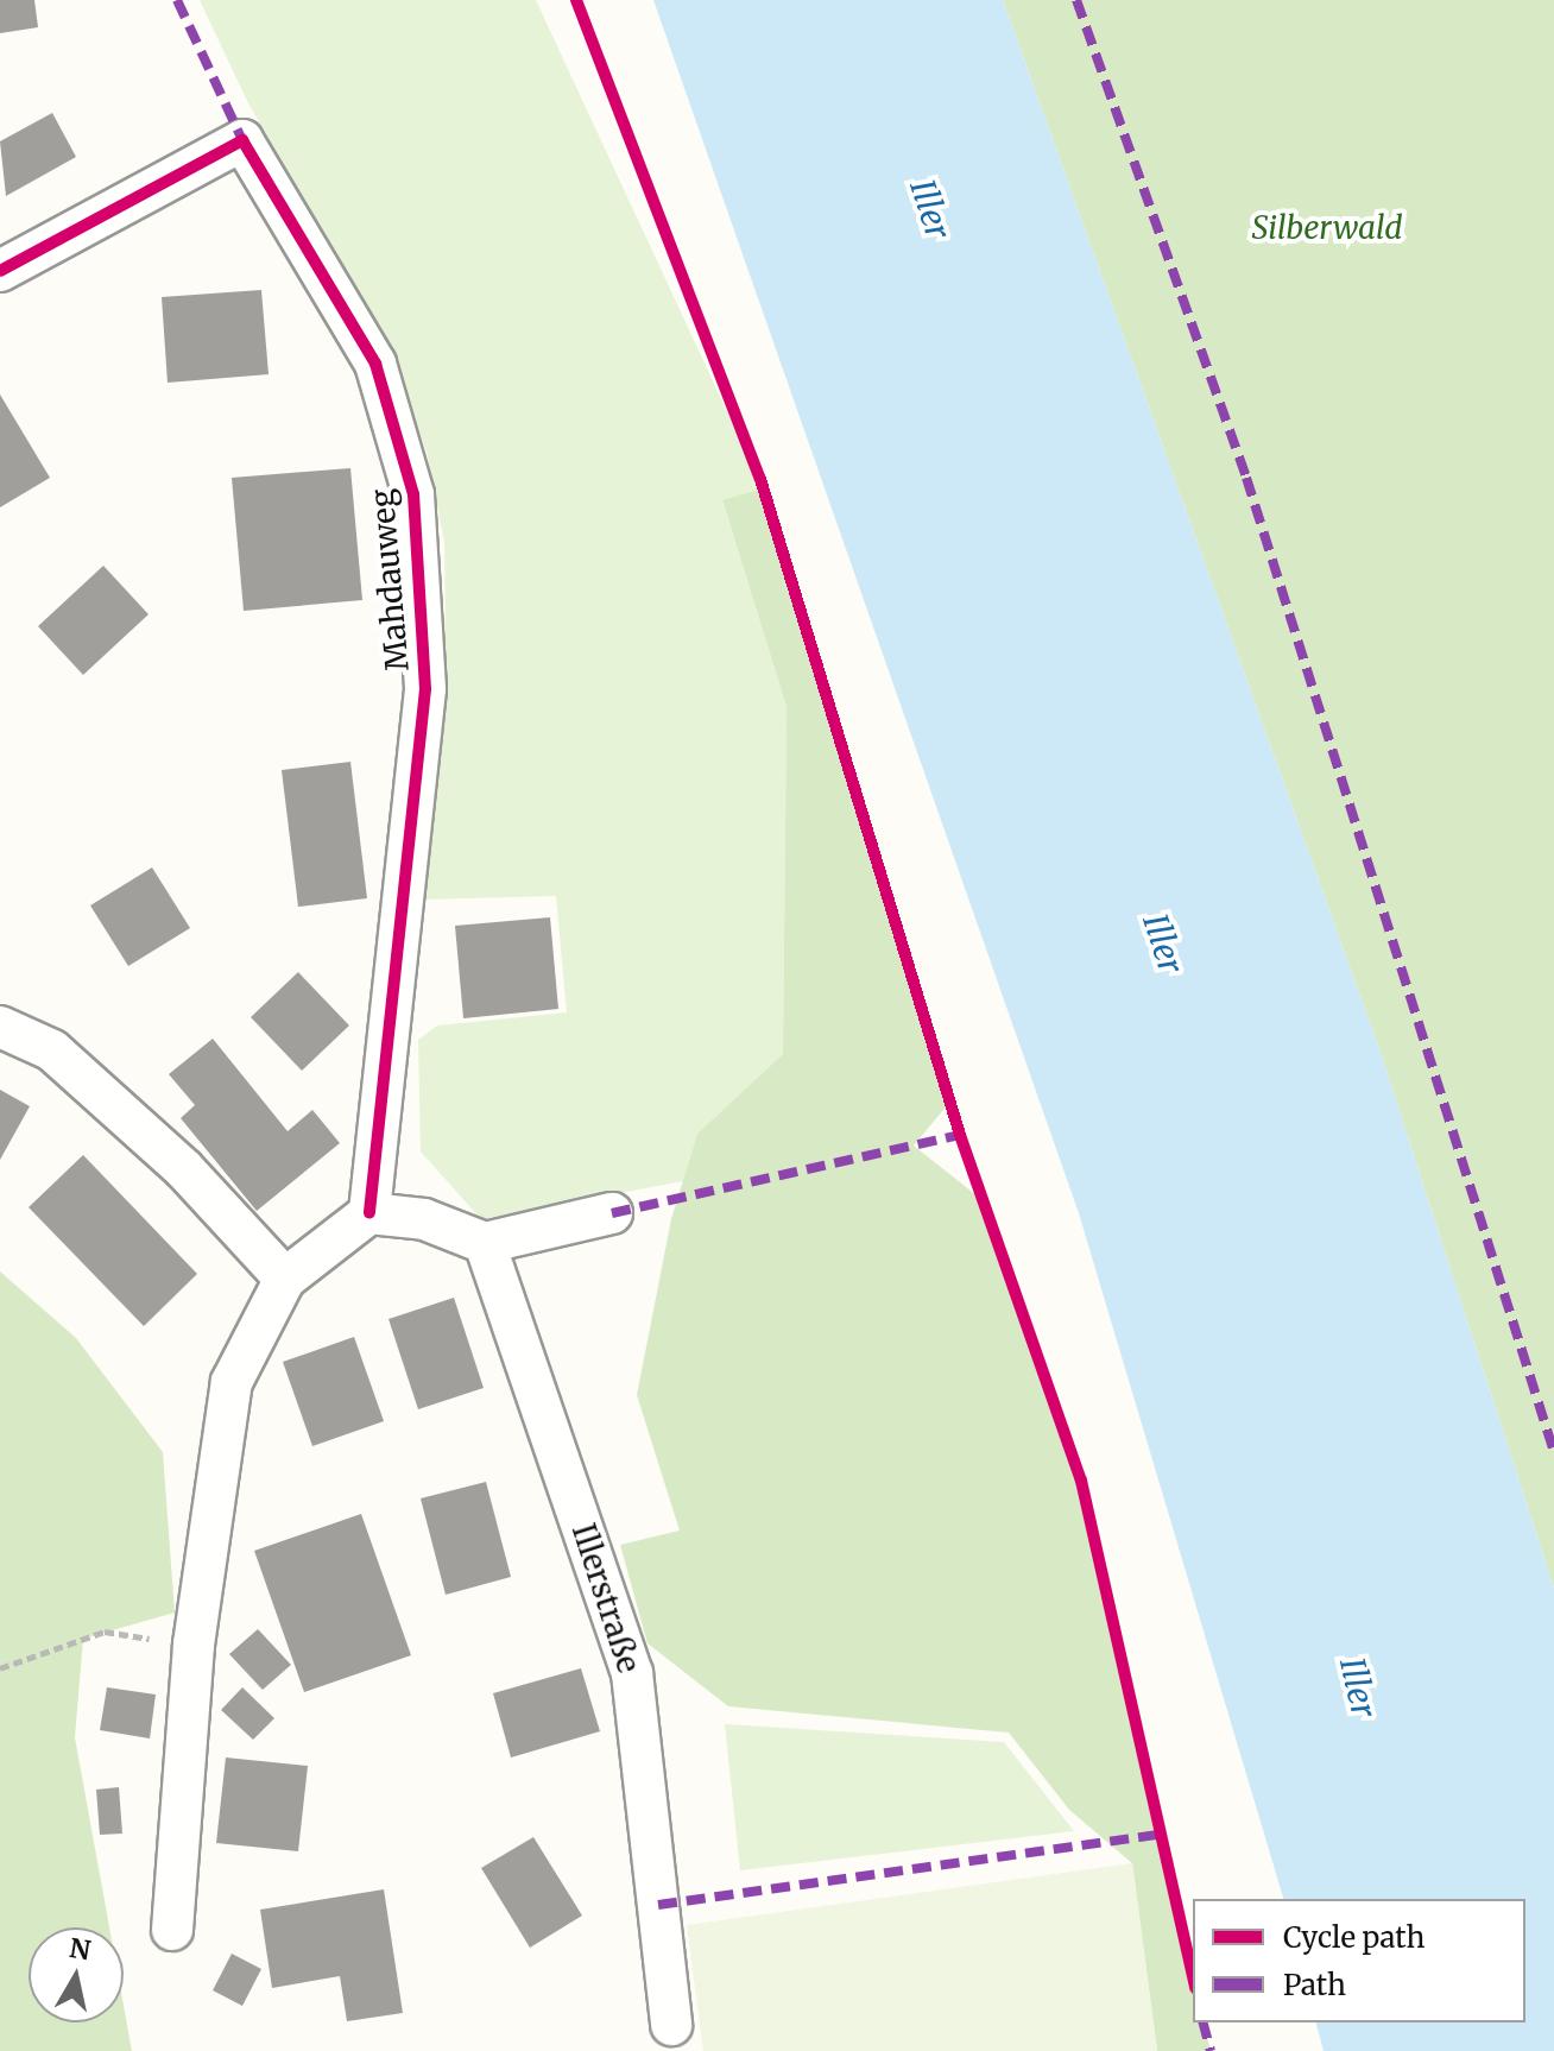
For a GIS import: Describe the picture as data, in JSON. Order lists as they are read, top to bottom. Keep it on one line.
{"streets":{"street":["Mahdauweg","Illerstraße"]},"water":["Iller"],"parks":["Silberwald"],"legend":["Cycle path","Path"],"north":"top"}
